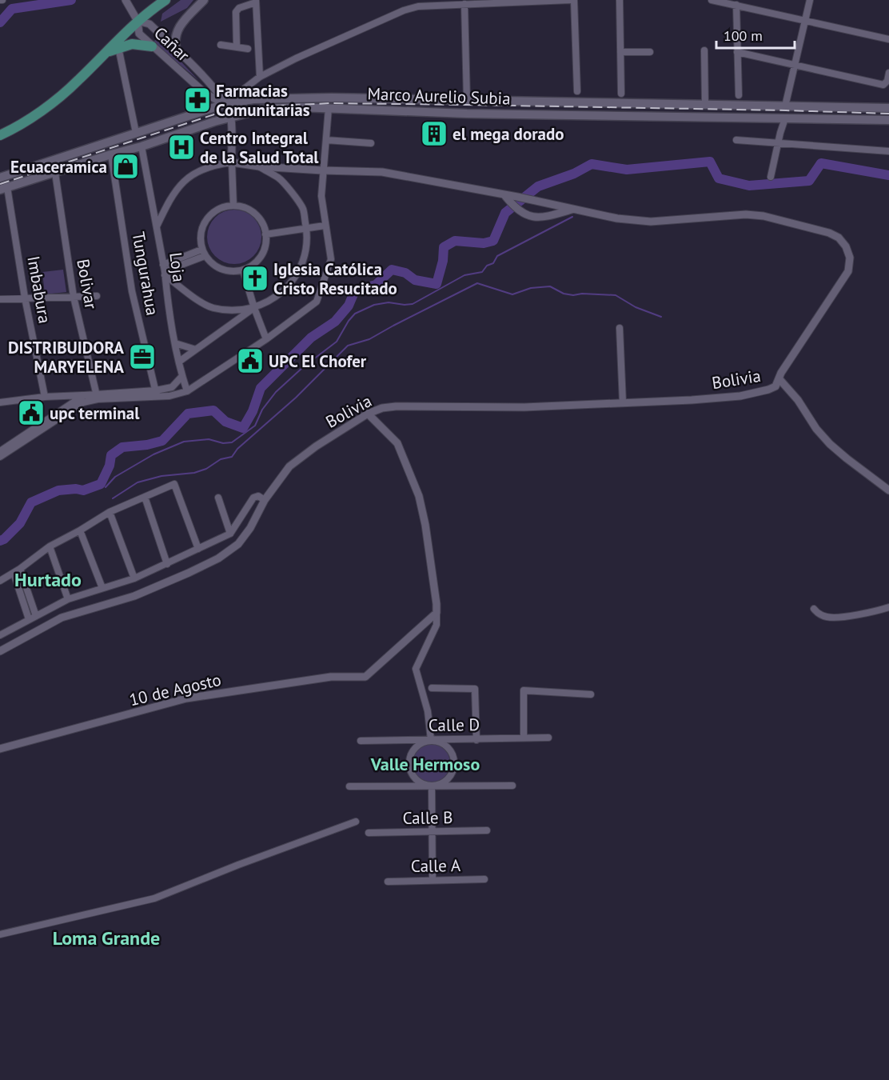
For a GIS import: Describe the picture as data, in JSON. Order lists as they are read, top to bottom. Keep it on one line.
{"streets":{"main road":["Marco Aurelio Subia"],"street":["Cañar","Loja","Tungurahua","Bolivar","Imbabura","Bolivia","10 de Agosto","Calle D","Calle B","Calle A"]},"crossings":[["Cañar","Marco Aurelio Subia"],["Marco Aurelio Subia","Loja"],["Marco Aurelio Subia","Tungurahua"],["Marco Aurelio Subia","Bolivar"],["Marco Aurelio Subia","Imbabura"]],"districts":["Hurtado","Valle Hermoso","Loma Grande"],"places":{"pharmacy":["Farmacias Comunitarias"],"building":["el mega dorado"],"hospital":["Centro Integral de la Salud Total"],"shop":["Ecuaceramica"],"church":["Iglesia Católica Cristo Resucitado"],"office":["DISTRIBUIDORA MARYELENA"],"public building":["UPC El Chofer","upc terminal"]},"scale_bar":"100 m"}
